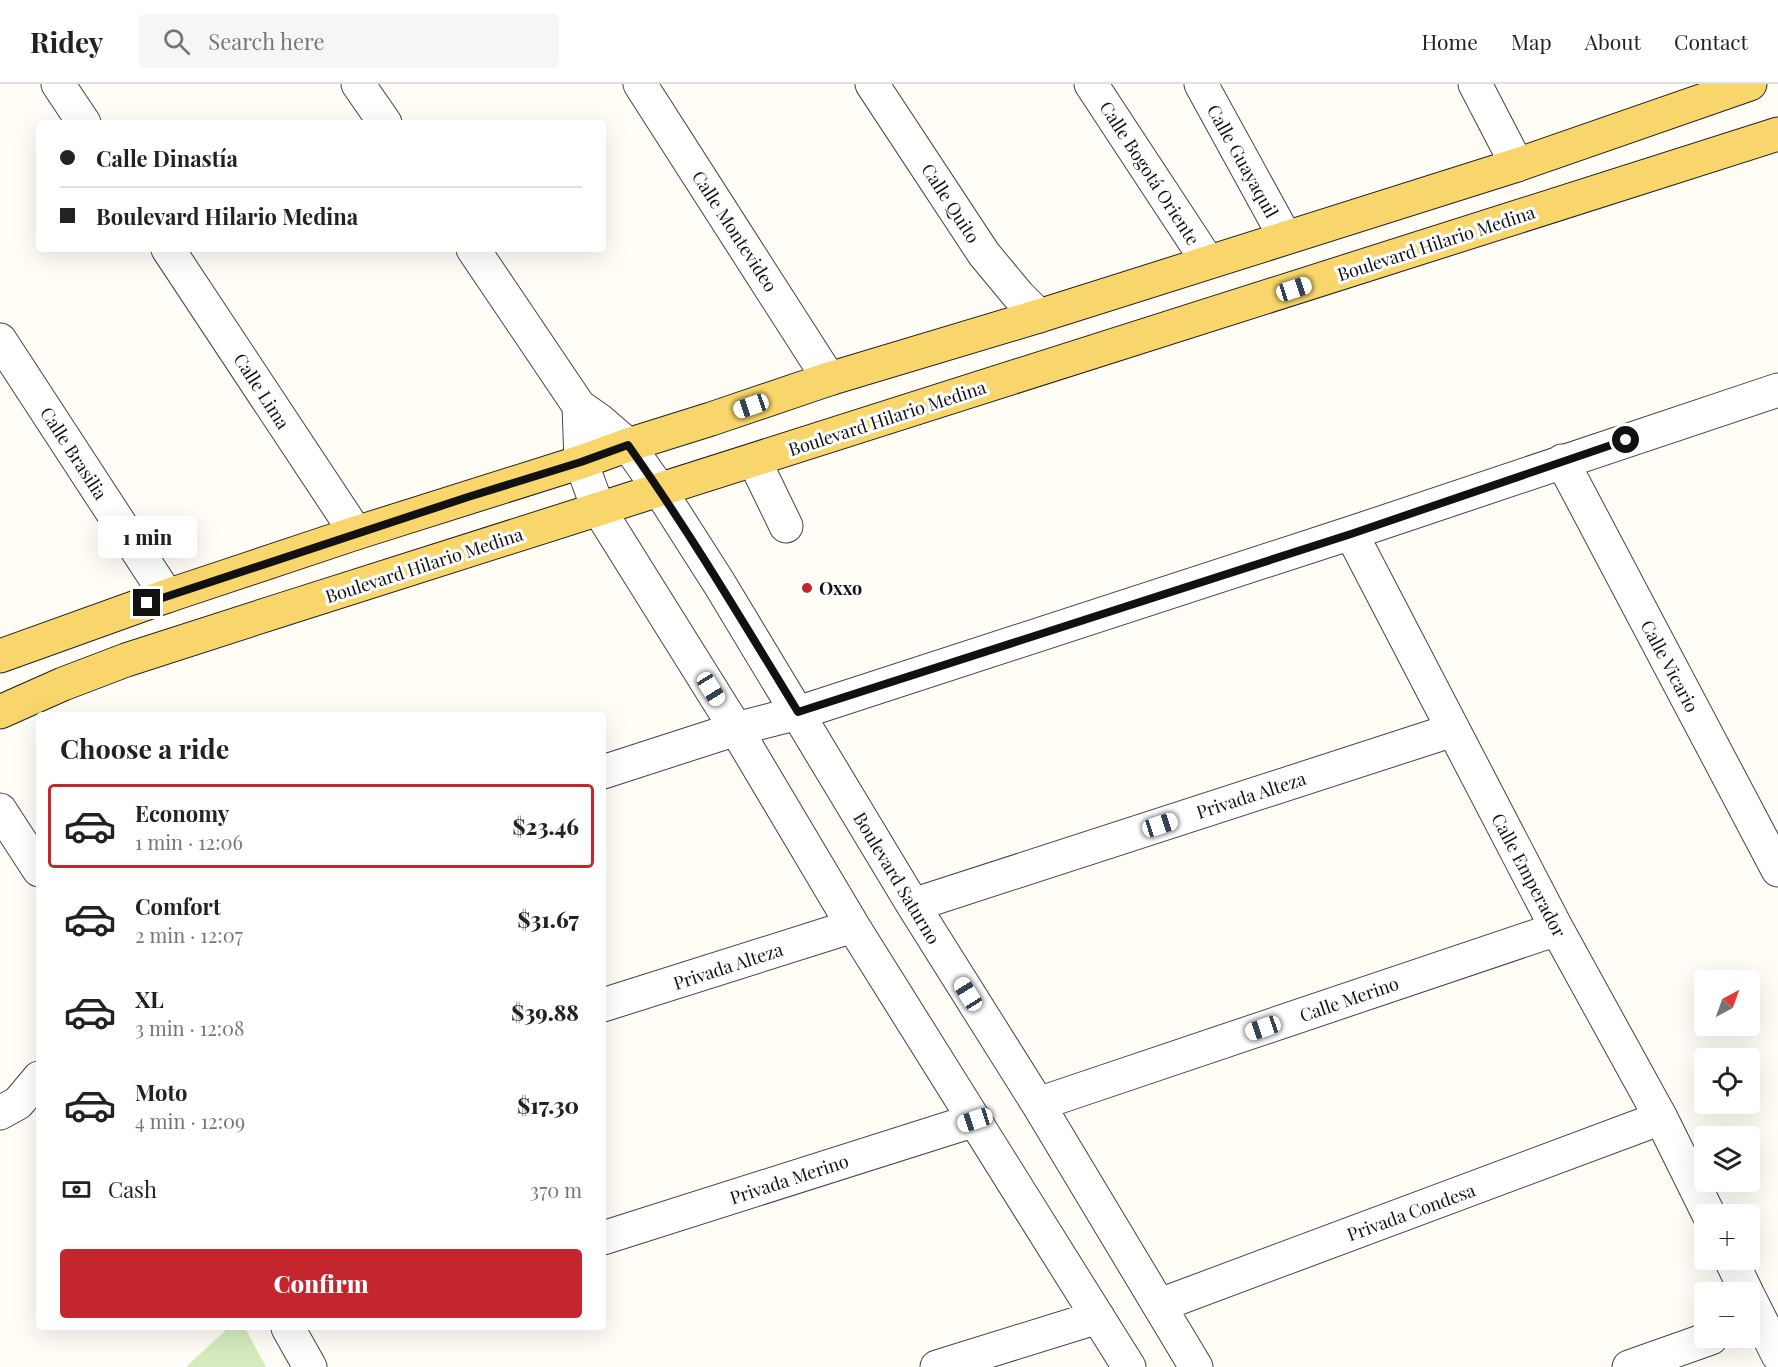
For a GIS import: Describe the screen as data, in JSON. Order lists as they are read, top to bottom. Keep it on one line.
{"streets":{"main road":["Boulevard Hilario Medina"],"street":["Calle Guayaquil","Calle Bogotá Oriente","Calle Quito","Calle Montevideo","Calle Lima","Calle Brasilia","Calle Vicario","Privada Alteza","Calle Emperador","Boulevard Saturno","Calle Merino","Privada Merino","Privada Condesa"]},"crossings":[["Boulevard Hilario Medina","Boulevard Saturno"],["Privada Alteza","Calle Emperador"],["Privada Alteza","Boulevard Saturno"],["Calle Emperador","Calle Merino"],["Calle Emperador","Privada Condesa"],["Boulevard Saturno","Calle Merino"],["Boulevard Saturno","Privada Condesa"]],"places":["Oxxo"],"north":"top right","page":{"header":"Ridey","search":"Search here","nav":["Home","Map","About","Contact"],"banner":["Calle Dinastía","Boulevard Hilario Medina"],"bubble":"1 min","heading":"Choose a ride","list":[{"name":"Economy","note":"1 min · 12:06","value":"$23.46"},{"name":"Comfort","note":"2 min · 12:07","value":"$31.67"},{"name":"XL","note":"3 min · 12:08","value":"$39.88"},{"name":"Moto","note":"4 min · 12:09","value":"$17.30"}],"map_buttons":["+","−"],"pay":["Cash","370 m"],"buttons":"Confirm"}}
